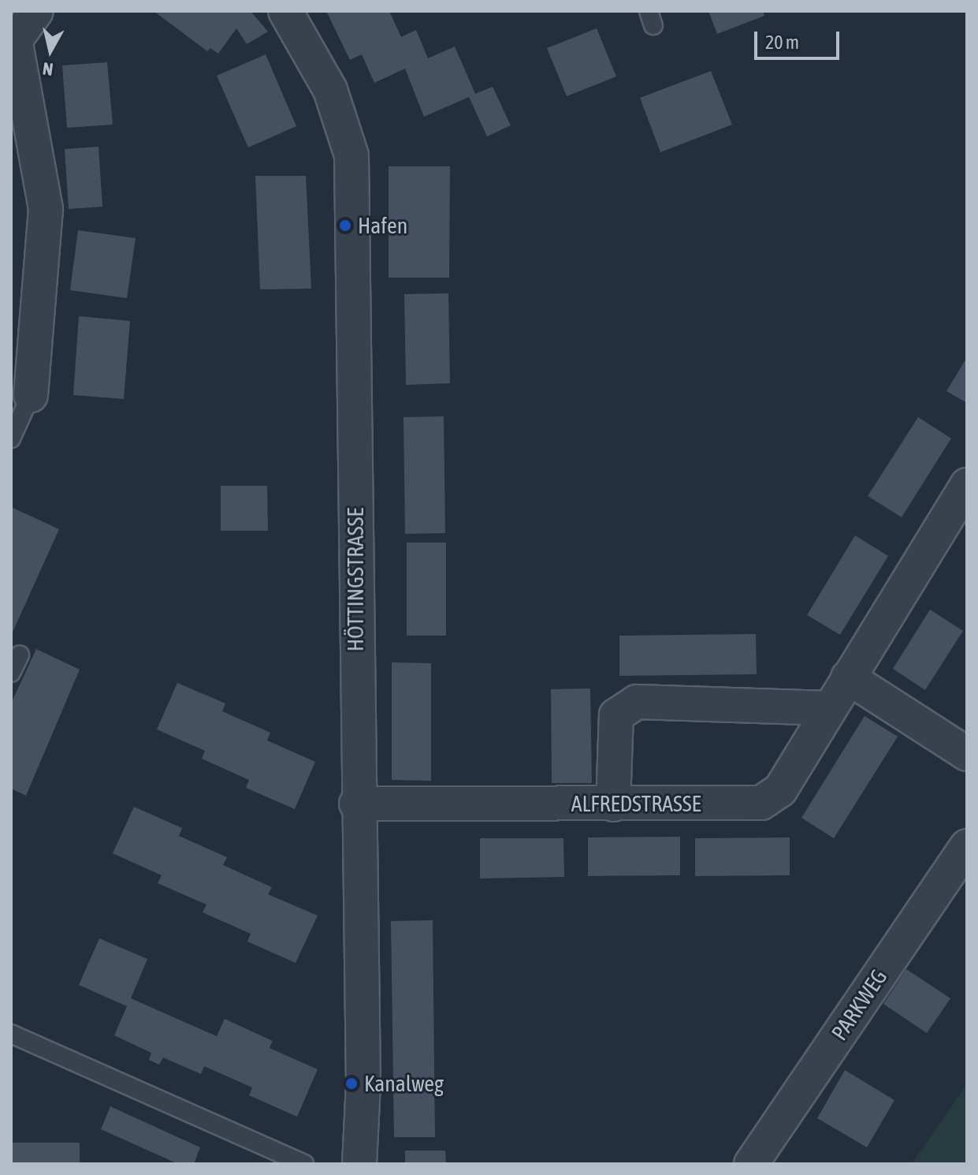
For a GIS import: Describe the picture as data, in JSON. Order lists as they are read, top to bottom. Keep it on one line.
{"streets":{"street":["HÖTTINGSTRASSE","ALFREDSTRASSE","PARKWEG"]},"crossings":[["HÖTTINGSTRASSE","ALFREDSTRASSE"]],"places":["Hafen","Kanalweg"],"scale_bar":"20 m","north":"bottom"}
